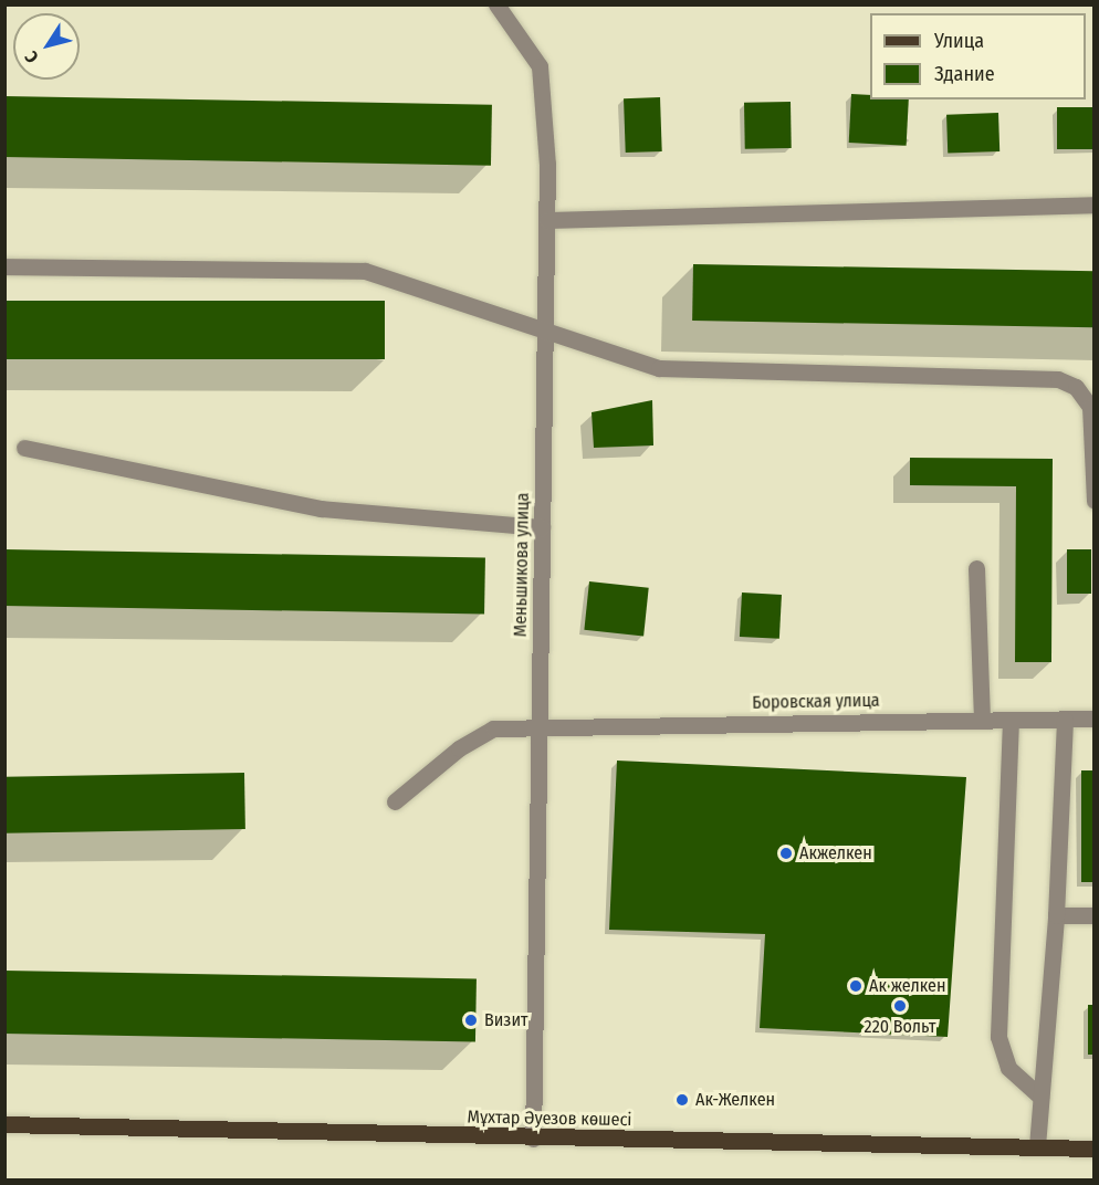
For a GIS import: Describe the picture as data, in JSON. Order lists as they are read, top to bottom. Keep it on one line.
{"streets":{"main road":["Мұхтар Әуезов көшесі"],"street":["Меньшикова улица","Боровская улица"]},"crossings":[["Меньшикова улица","Боровская улица"],["Меньшикова улица","Мұхтар Әуезов көшесі"]],"places":["Акжелкен","Ак желкен","220 Вольт","Визит","Ак-Желкен"],"legend":["Улица","Здание"],"north":"bottom left"}
